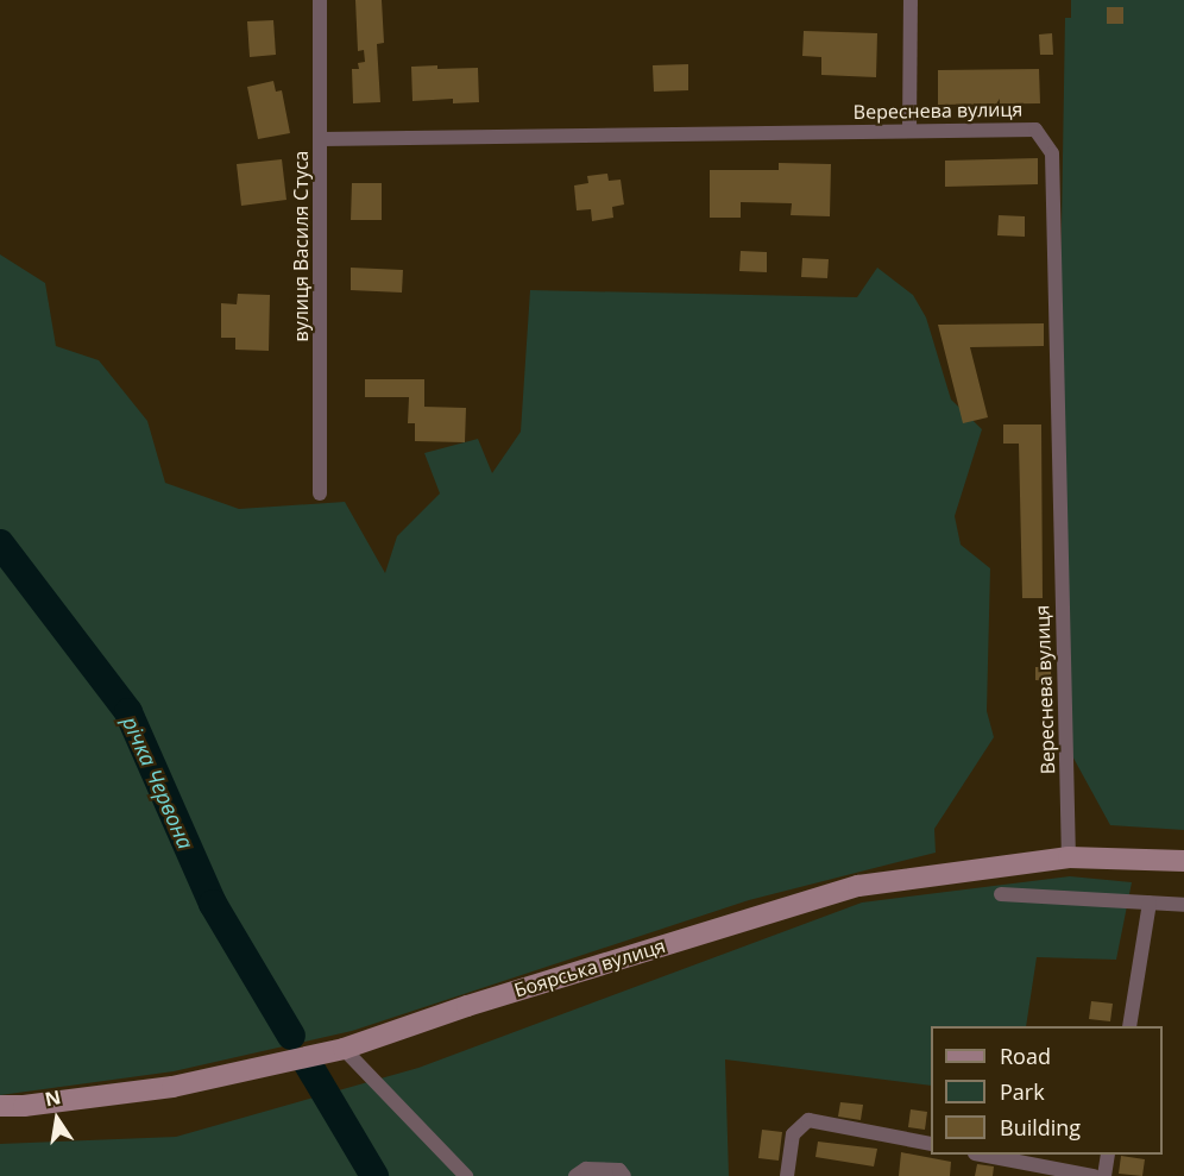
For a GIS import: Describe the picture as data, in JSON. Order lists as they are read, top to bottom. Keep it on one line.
{"streets":{"street":["Вереснева вулиця","вулиця Василя Стуса","Боярська вулиця"]},"crossings":[["Вереснева вулиця","вулиця Василя Стуса"],["Вереснева вулиця","Боярська вулиця"]],"water":["річка Червона"],"legend":["Road","Park","Building"],"north":"top"}
